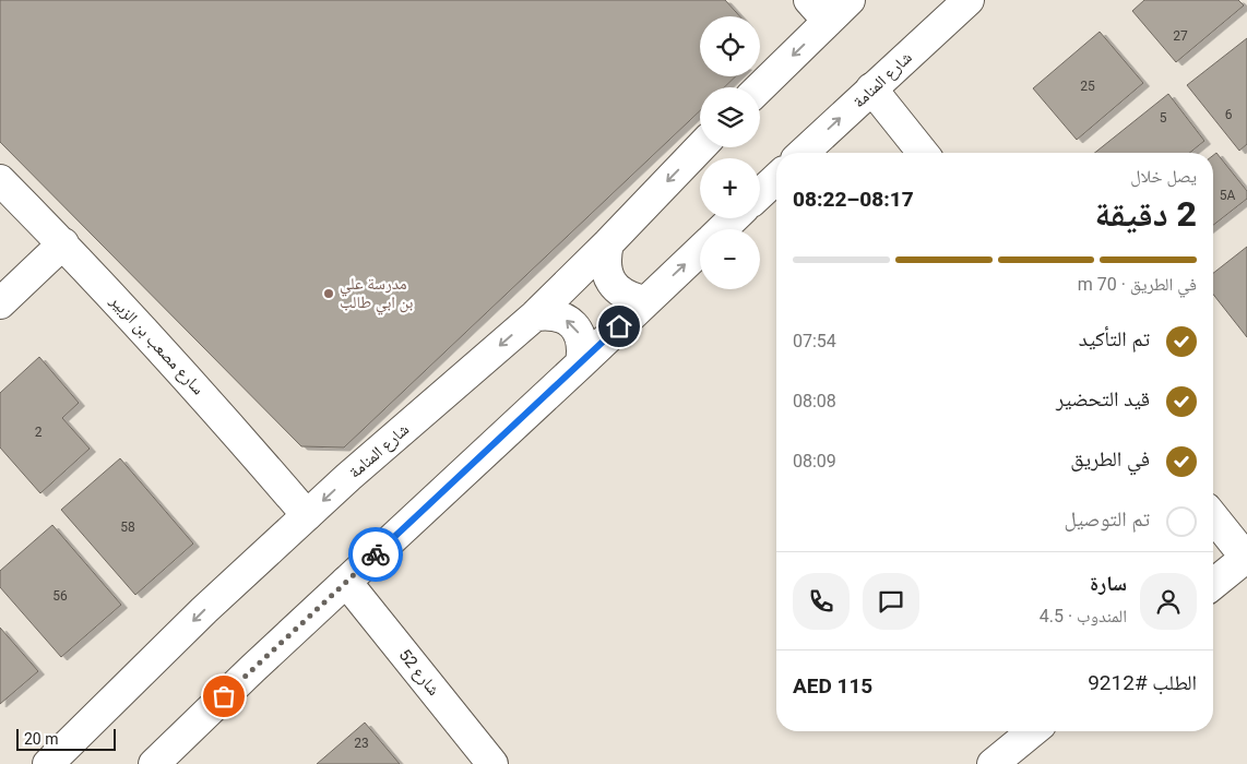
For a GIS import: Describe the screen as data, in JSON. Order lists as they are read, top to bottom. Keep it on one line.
{"streets":{"street":["شارع المنامة","سارع مصعب بن الزبير","شارع 52"]},"crossings":[["شارع المنامة","سارع مصعب بن الزبير"]],"places":["مدرسة علي بن ابي طالب"],"house_numbers":["27","25","6","5","5A","2","58","56","23"],"scale_bar":"20 m","page":{"map_buttons":["+","−"],"heading":["2 دقيقة","يصل خلال","08:17–08:22"],"panel":["سارة","المندوب · 4.5","الطلب #9212","AED 115"],"bar":"في الطريق · 70 m","list":[["تم التأكيد","07:54"],["قيد التحضير","08:08"],["في الطريق","08:09"],"تم التوصيل"],"scale":"20 m"}}
